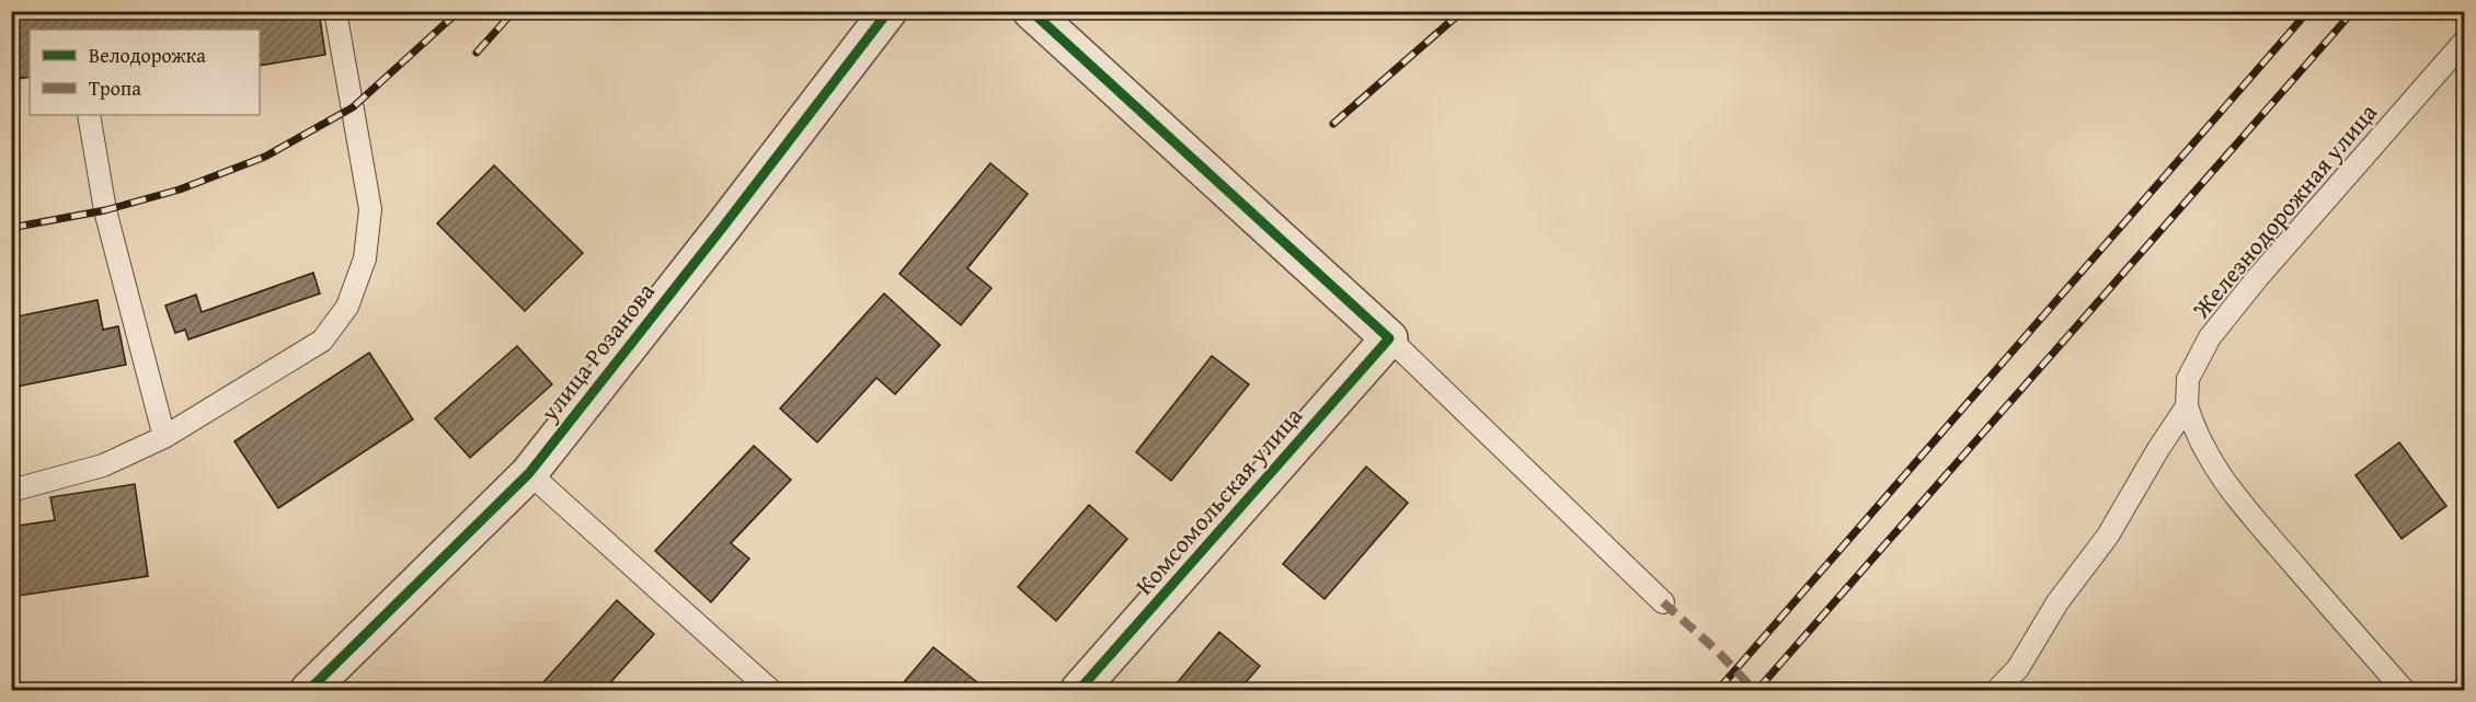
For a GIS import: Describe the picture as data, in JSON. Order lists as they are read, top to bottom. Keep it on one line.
{"streets":{"street":["улица Розанова","Комсомольская улица"],"lane":["Железнодорожная улица"]},"legend":["Велодорожка","Тропа"]}
